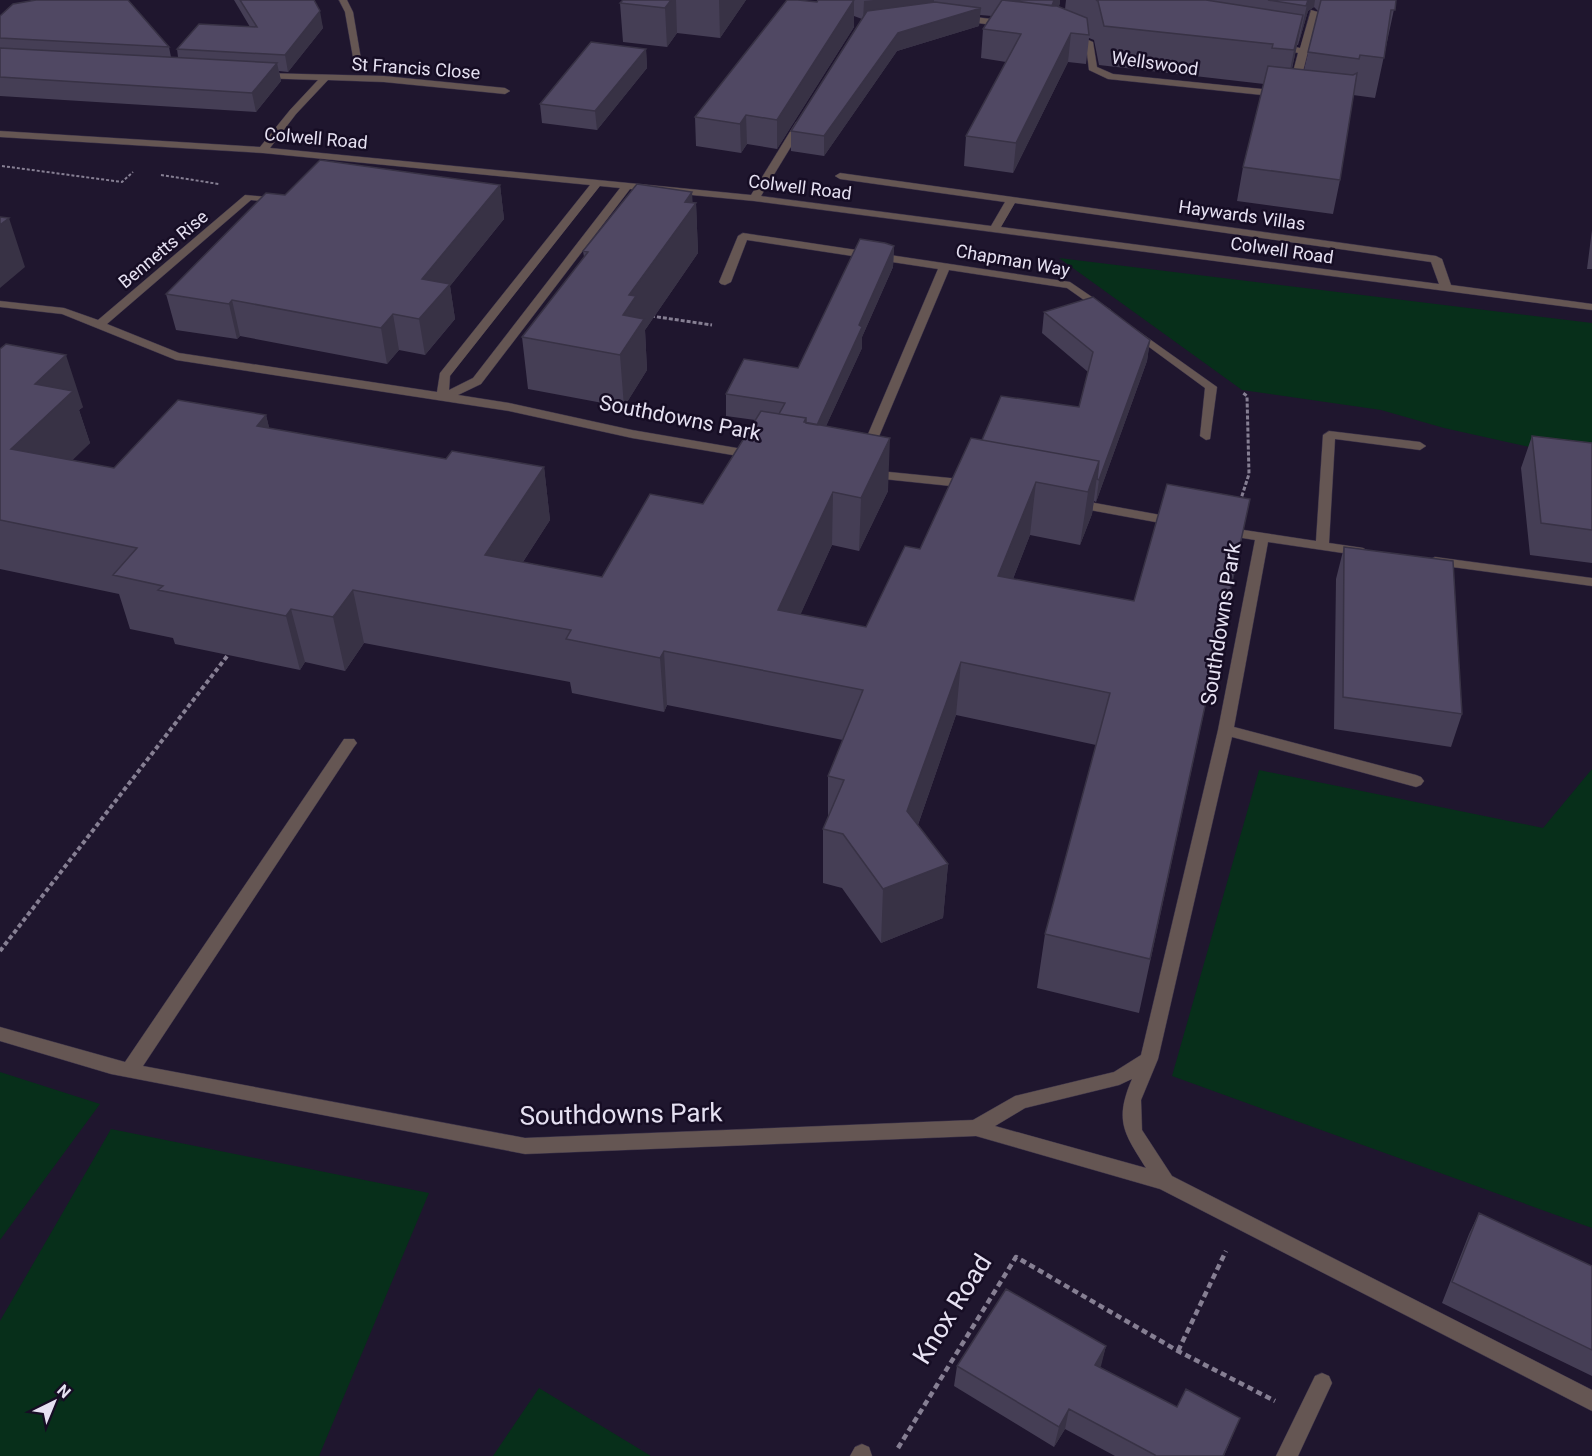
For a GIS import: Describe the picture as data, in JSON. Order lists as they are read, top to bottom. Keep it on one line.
{"streets":{"street":["Wellswood","St Francis Close","Colwell Road","Haywards Villas","Bennetts Rise","Chapman Way","Southdowns Park"],"path":["Knox Road"]},"crossings":[["St Francis Close","Colwell Road"],["Colwell Road","Haywards Villas"],["Bennetts Rise","Southdowns Park"]],"north":"top right"}
